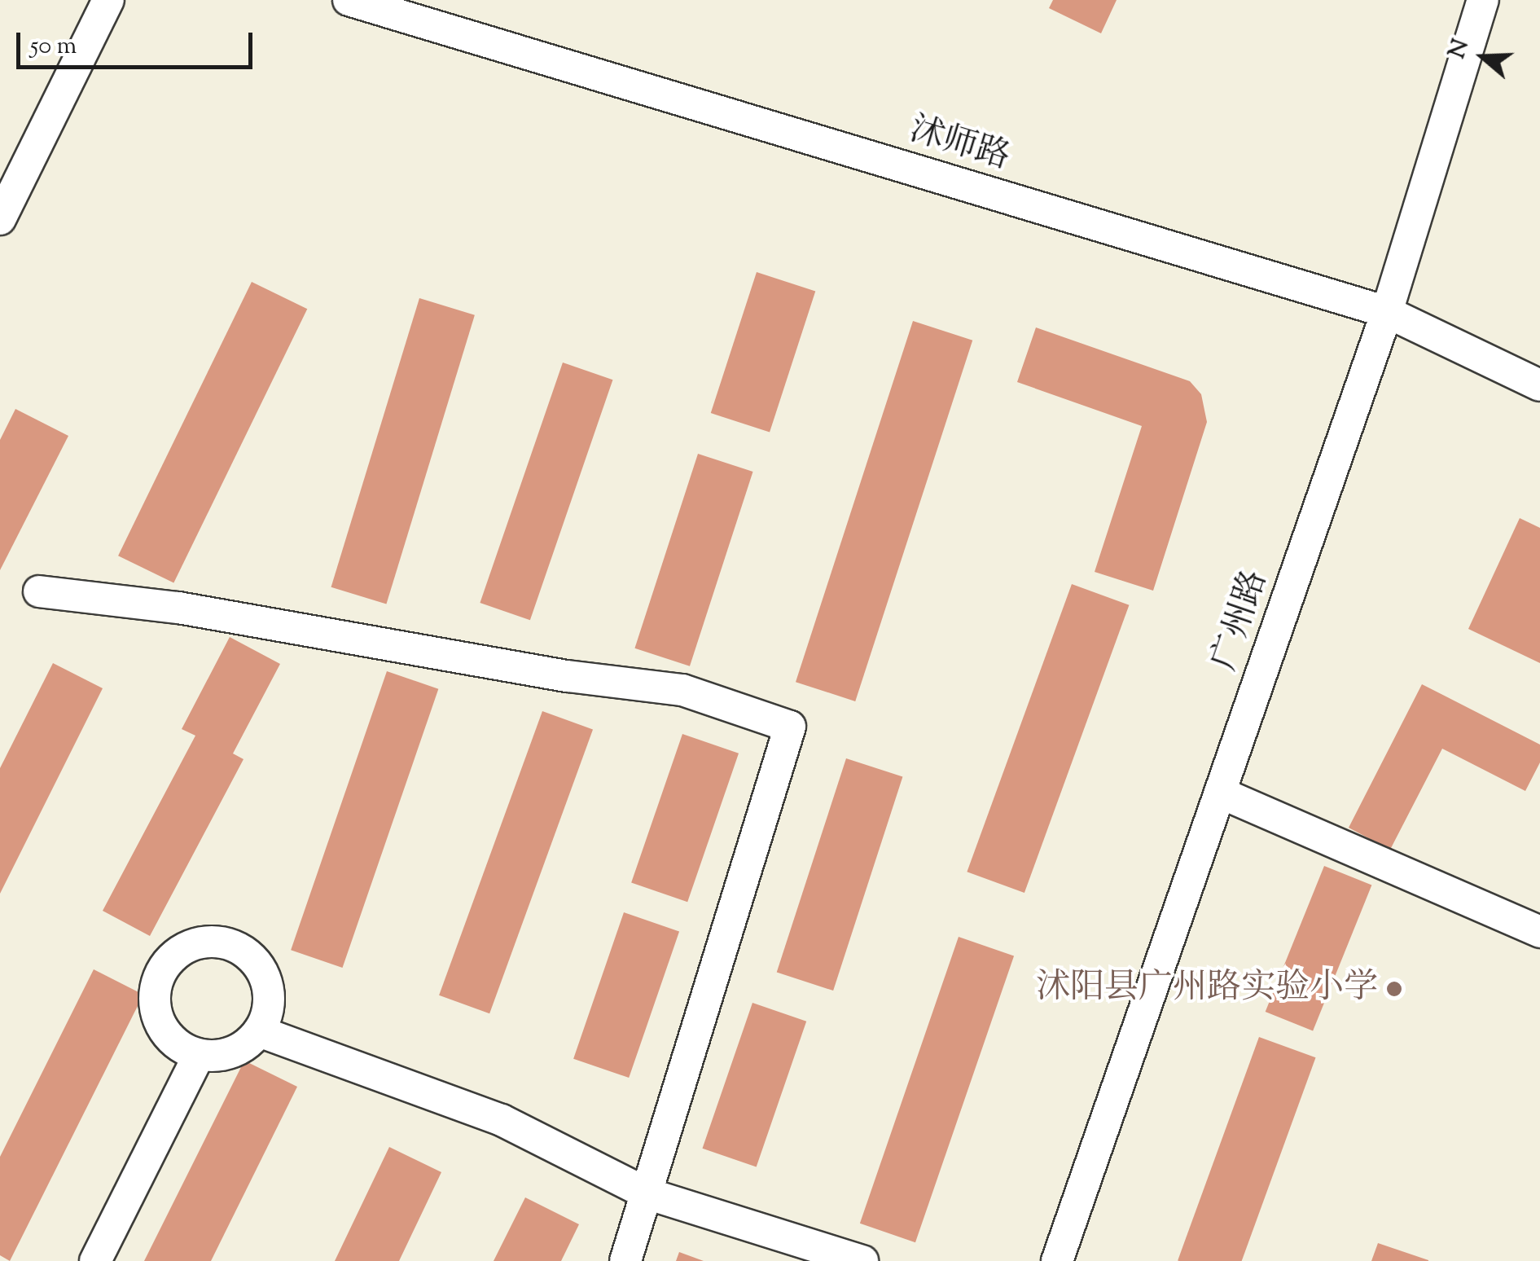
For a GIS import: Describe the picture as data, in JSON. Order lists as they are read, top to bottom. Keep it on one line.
{"streets":{"street":["沭师路","广州路"]},"crossings":[["沭师路","广州路"]],"places":["沭阳县广州路实验小学"],"scale_bar":"50 m","north":"left"}
